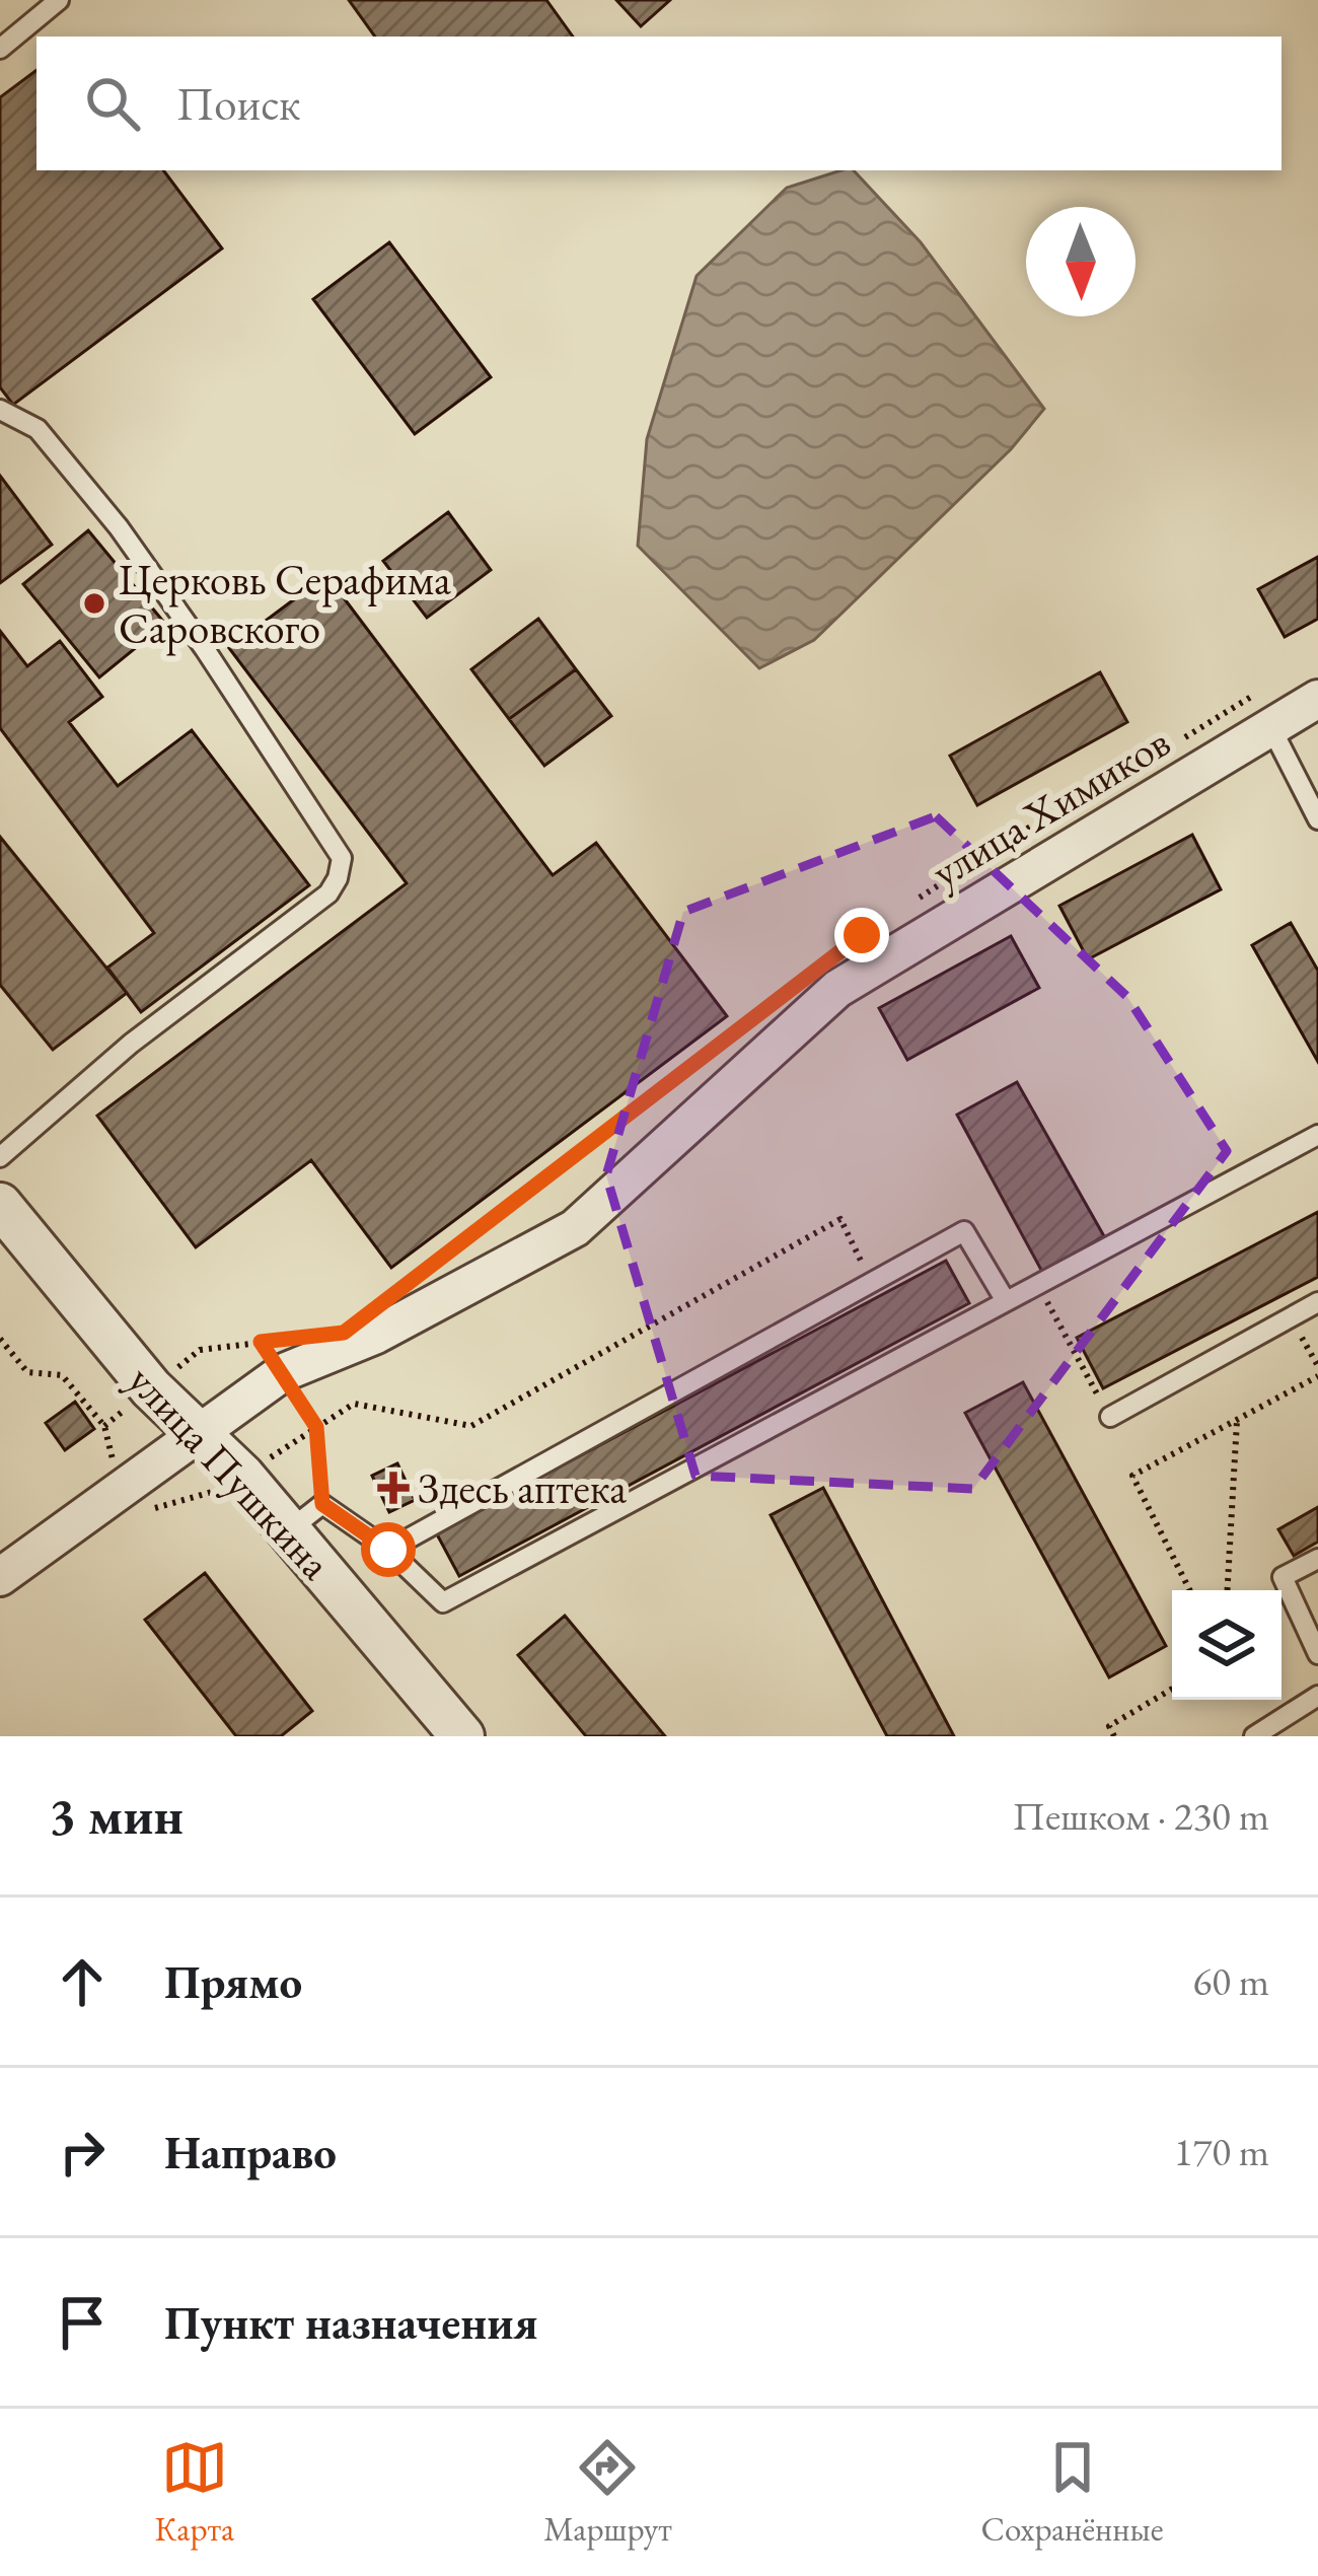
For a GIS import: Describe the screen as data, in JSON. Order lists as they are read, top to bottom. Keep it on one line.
{"streets":{"street":["улица Химиков","улица Пушкина"]},"crossings":[["улица Химиков","улица Пушкина"]],"places":{"other":["Церковь Серафима Саровского"],"health":["Здесь аптека"]},"north":"bottom","page":{"search":"Поиск","heading":["3 мин","Пешком · 230 m"],"list":[["Прямо","60 m"],["Направо","170 m"],"Пункт назначения"],"nav":["Карта","Маршрут","Сохранённые"]}}
